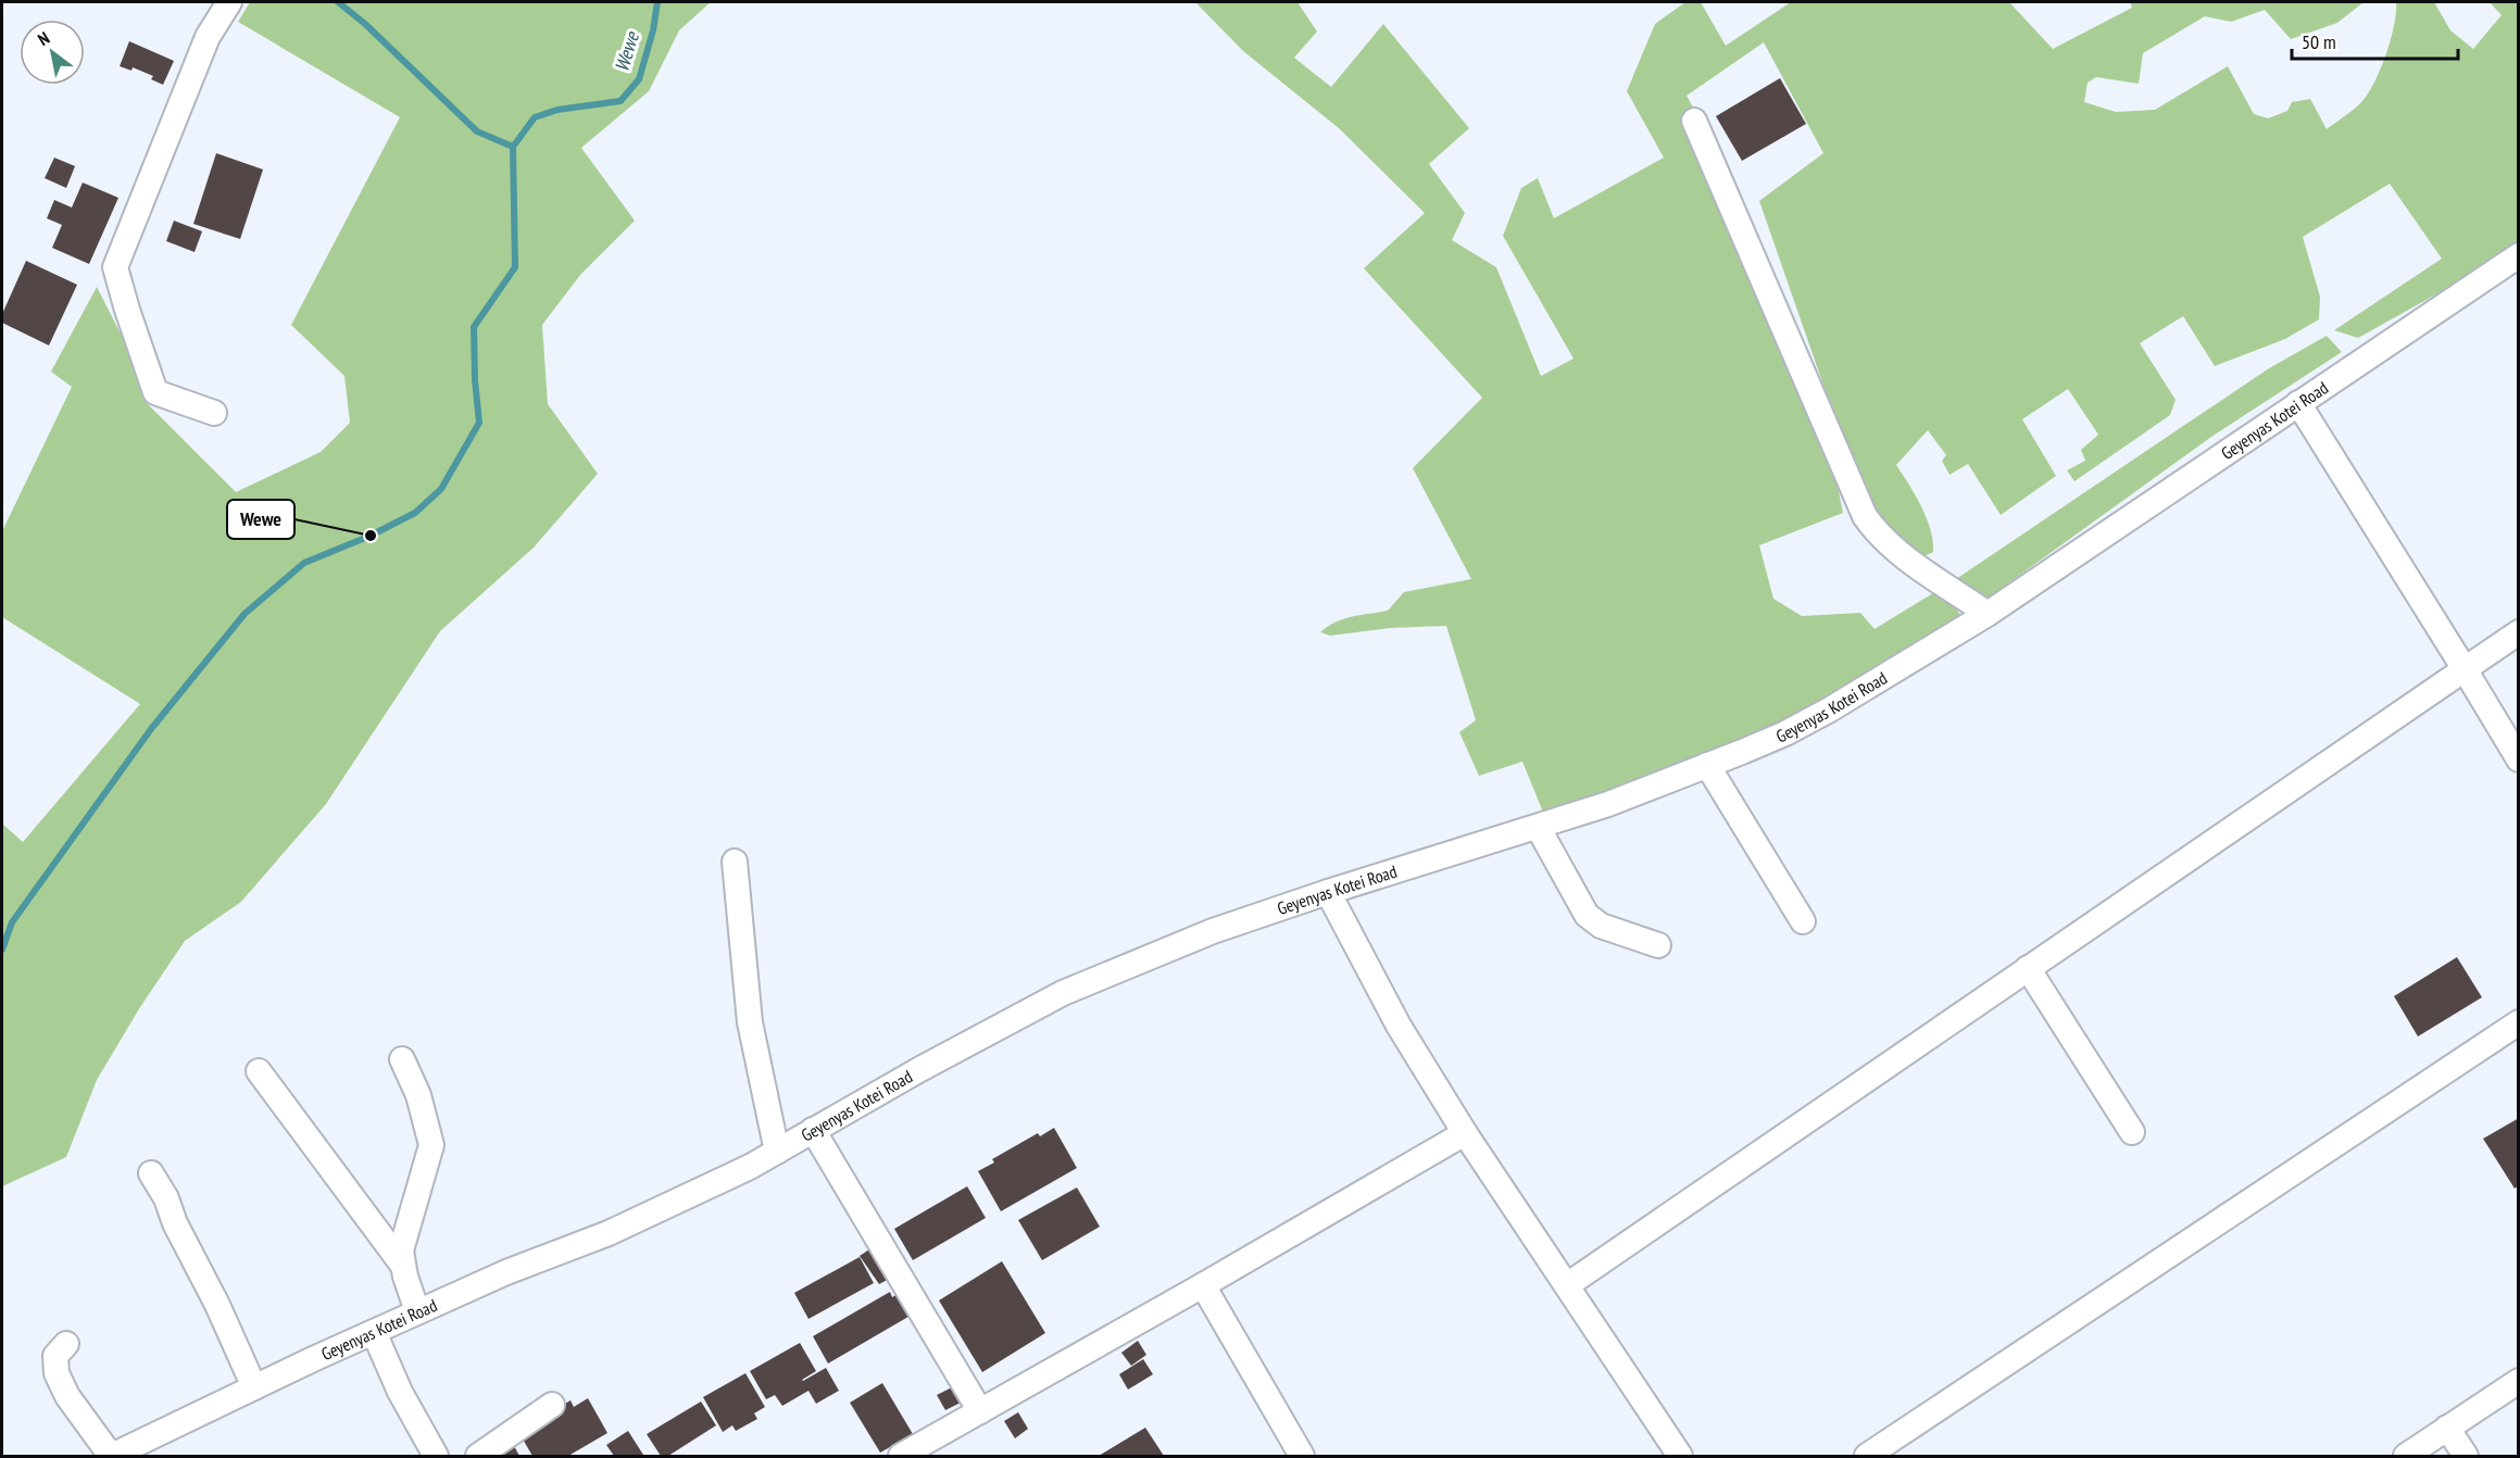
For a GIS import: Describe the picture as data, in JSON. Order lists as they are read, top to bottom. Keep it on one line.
{"streets":{"street":["Geyenyas Kotei Road"]},"water":["Wewe"],"places":["Wewe"],"scale_bar":"50 m","north":"top left"}
